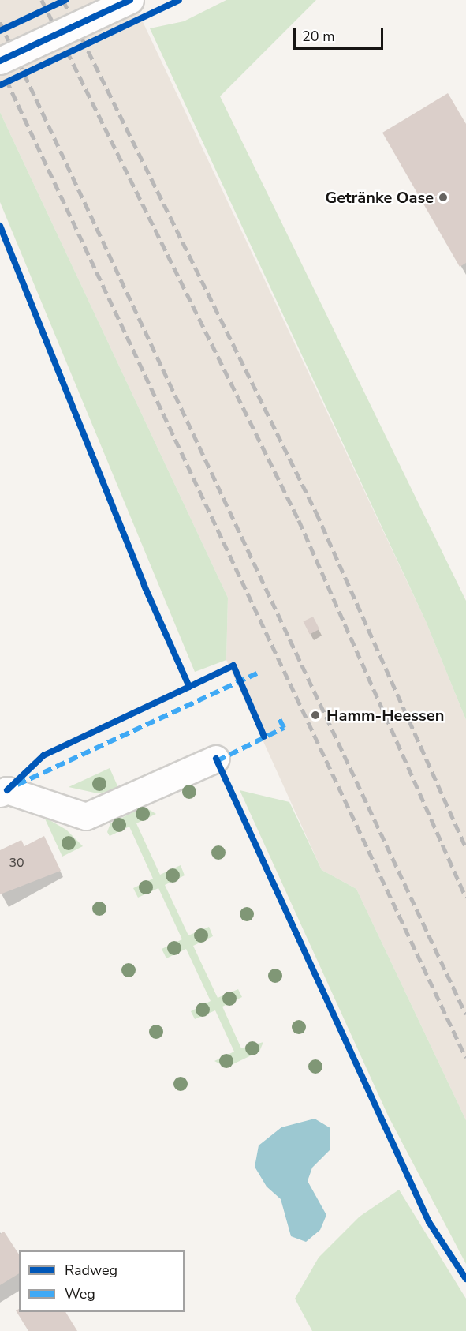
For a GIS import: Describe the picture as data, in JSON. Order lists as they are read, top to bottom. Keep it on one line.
{"places":["Getränke Oase","Hamm-Heessen"],"house_numbers":["30"],"legend":["Radweg","Weg"],"scale_bar":"20 m"}
